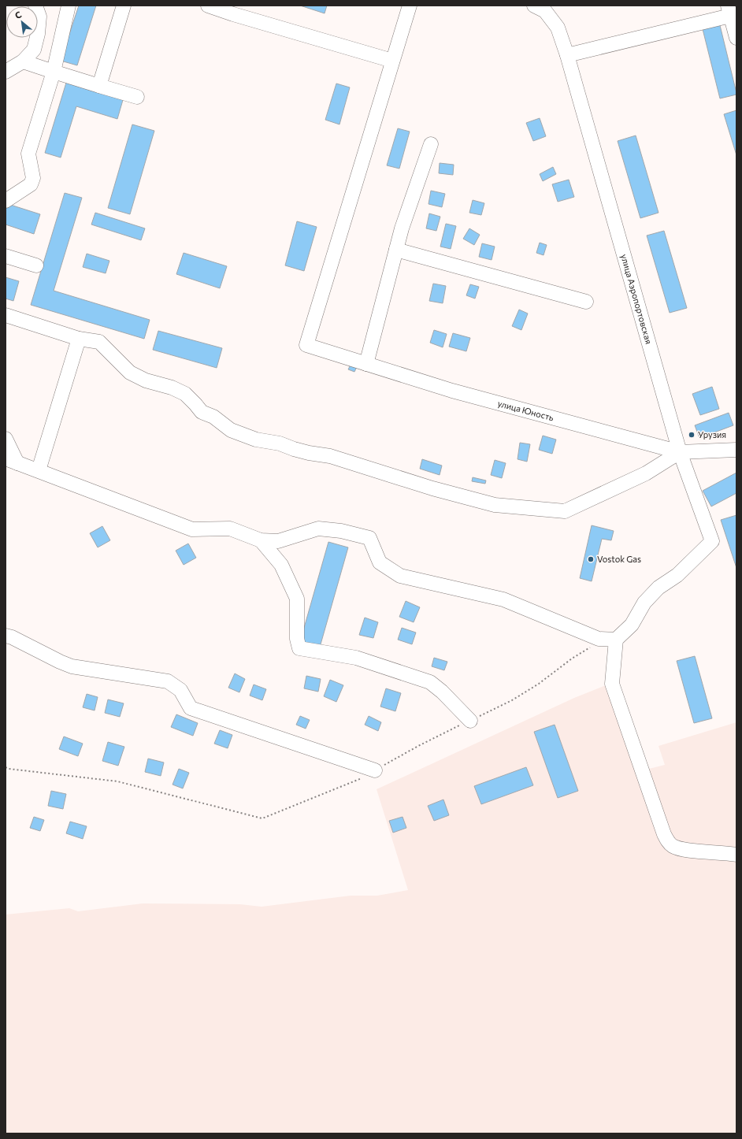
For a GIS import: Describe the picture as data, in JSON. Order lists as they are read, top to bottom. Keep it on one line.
{"streets":{"street":["улица Аэропортовская","улица Юность"]},"crossings":[["улица Аэропортовская","улица Юность"]],"places":["Урузия","Vostok Gas"],"north":"top left"}
